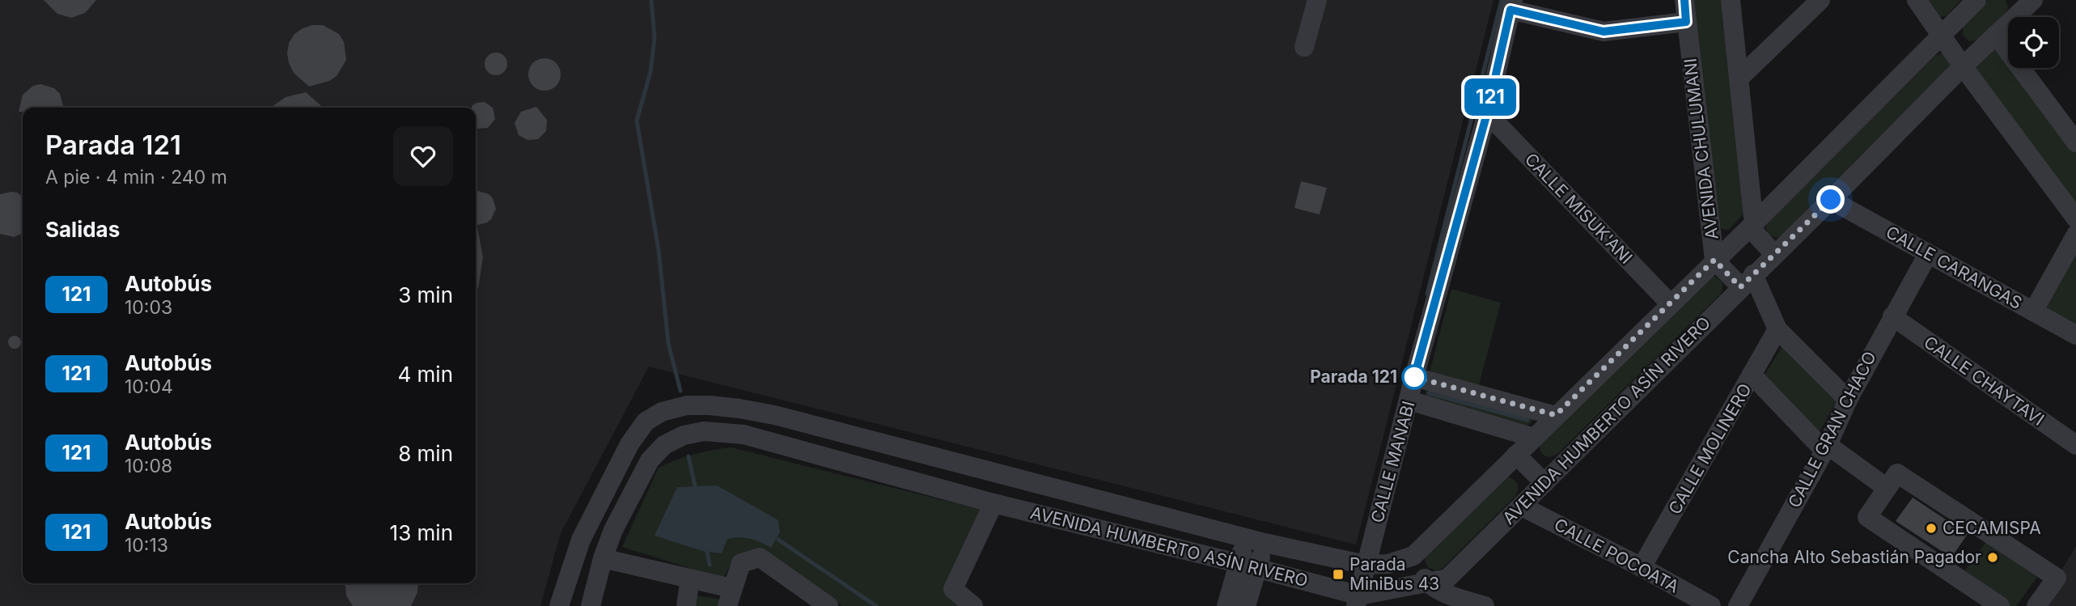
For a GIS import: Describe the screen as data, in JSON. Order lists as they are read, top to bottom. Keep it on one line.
{"streets":{"street":["AVENIDA CHULUMANI","CALLE MISUK'ANI","CALLE CARANGAS","CALLE CHAYTAVI","AVENIDA HUMBERTO ASÍN RIVERO","CALLE GRAN CHACO","CALLE MOLINERO","CALLE MANABI","CALLE POCOATA"]},"crossings":[["AVENIDA CHULUMANI","AVENIDA HUMBERTO ASÍN RIVERO"],["AVENIDA CHULUMANI","CALLE MOLINERO"],["CALLE MISUK'ANI","AVENIDA HUMBERTO ASÍN RIVERO"],["CALLE MISUK'ANI","CALLE MANABI"],["CALLE CARANGAS","AVENIDA HUMBERTO ASÍN RIVERO"],["CALLE CARANGAS","CALLE GRAN CHACO"],["CALLE CHAYTAVI","CALLE GRAN CHACO"],["AVENIDA HUMBERTO ASÍN RIVERO","CALLE MANABI"],["AVENIDA HUMBERTO ASÍN RIVERO","CALLE POCOATA"],["CALLE MOLINERO","CALLE POCOATA"]],"places":{"other":["Parada 121","CECAMISPA","Cancha Alto Sebastián Pagador"],"transit":["Parada MiniBus 43"]},"lines":["bus line 121"],"page":{"on_map":"121","heading":[["Parada 121","A pie · 4 min · 240 m"],"Salidas"],"list":[{"mark":"121","name":"Autobús","note":"10:03","value":"3 min"},{"mark":"121","name":"Autobús","note":"10:04","value":"4 min"},{"mark":"121","name":"Autobús","note":"10:08","value":"8 min"},{"mark":"121","name":"Autobús","note":"10:13","value":"13 min"}]}}
